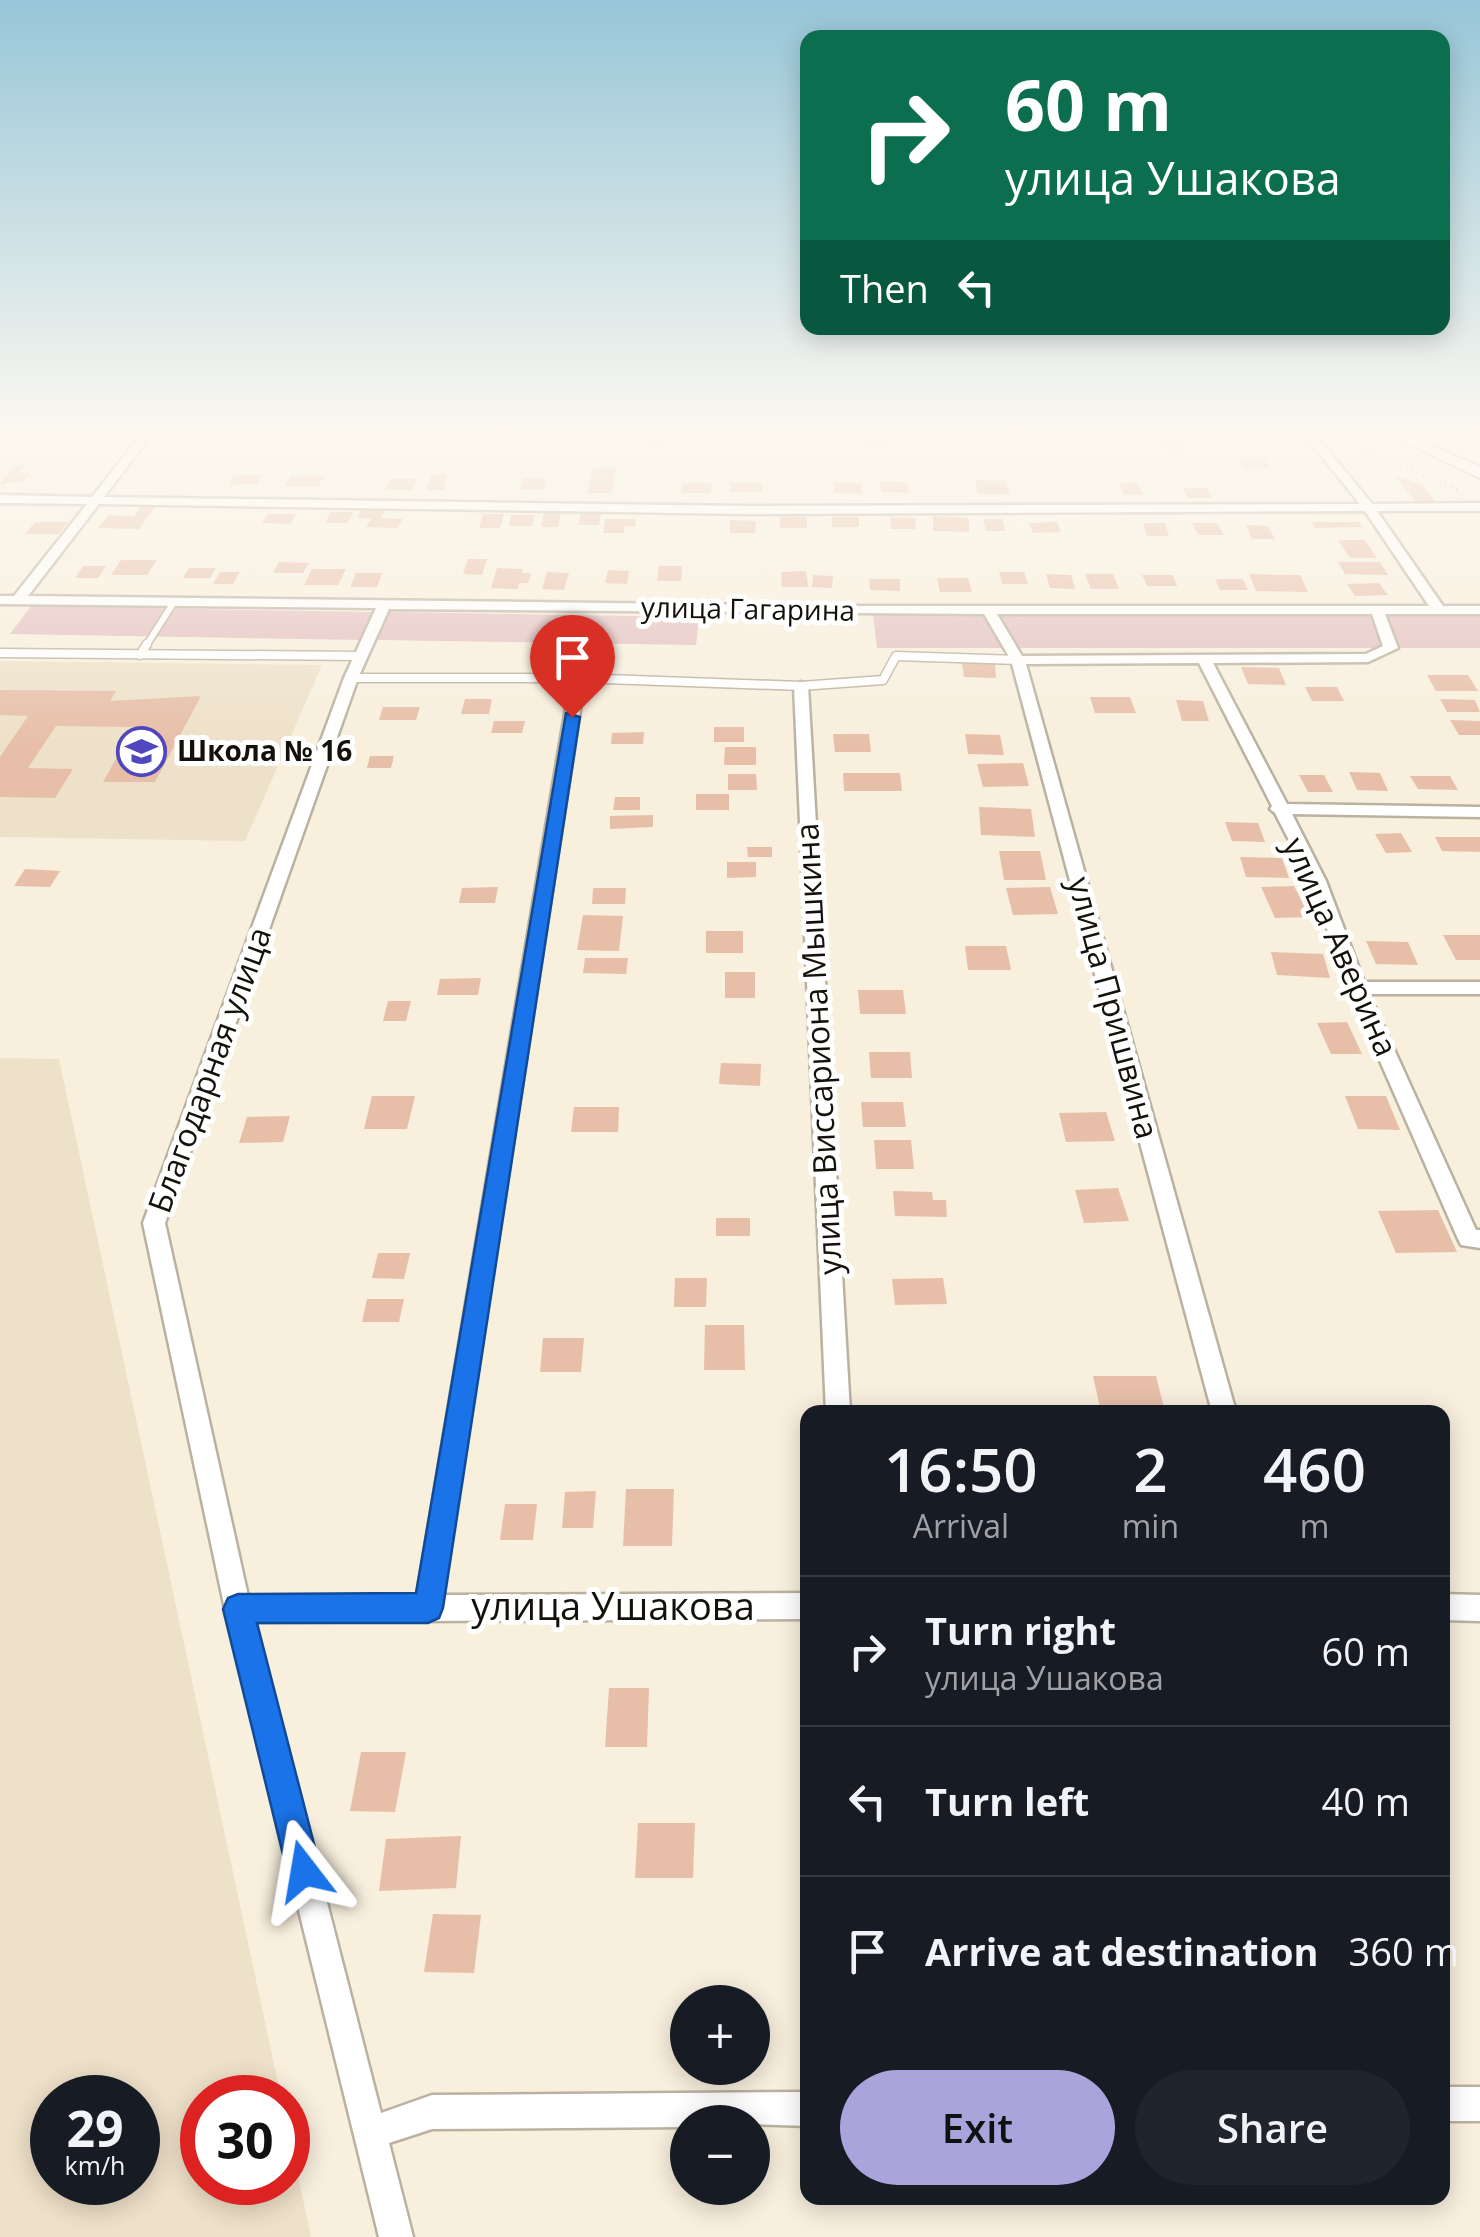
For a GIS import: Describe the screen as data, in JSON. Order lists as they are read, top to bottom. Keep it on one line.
{"streets":{"street":["улица Гагарина","улица Аверина","улица Пришвина","улица Виссариона Мышкина","Благодарная улица","улица Ушакова"]},"crossings":[["улица Гагарина","улица Пришвина"],["улица Гагарина","Благодарная улица"],["Благодарная улица","улица Ушакова"]],"places":{"school or university":["Школа № 16"]},"page":{"turn":["60 m","улица Ушакова"],"then":"Then","eta":["16:50","Arrival","2","min","460","m"],"list":[{"name":"Turn right","note":"улица Ушакова","value":"60 m"},{"name":"Turn left","value":"40 m"},{"name":"Arrive at destination","value":"360 m"}],"map_buttons":["+","−"],"buttons":["Exit","Share"],"speed":"29 km/h","limit":"30"}}
